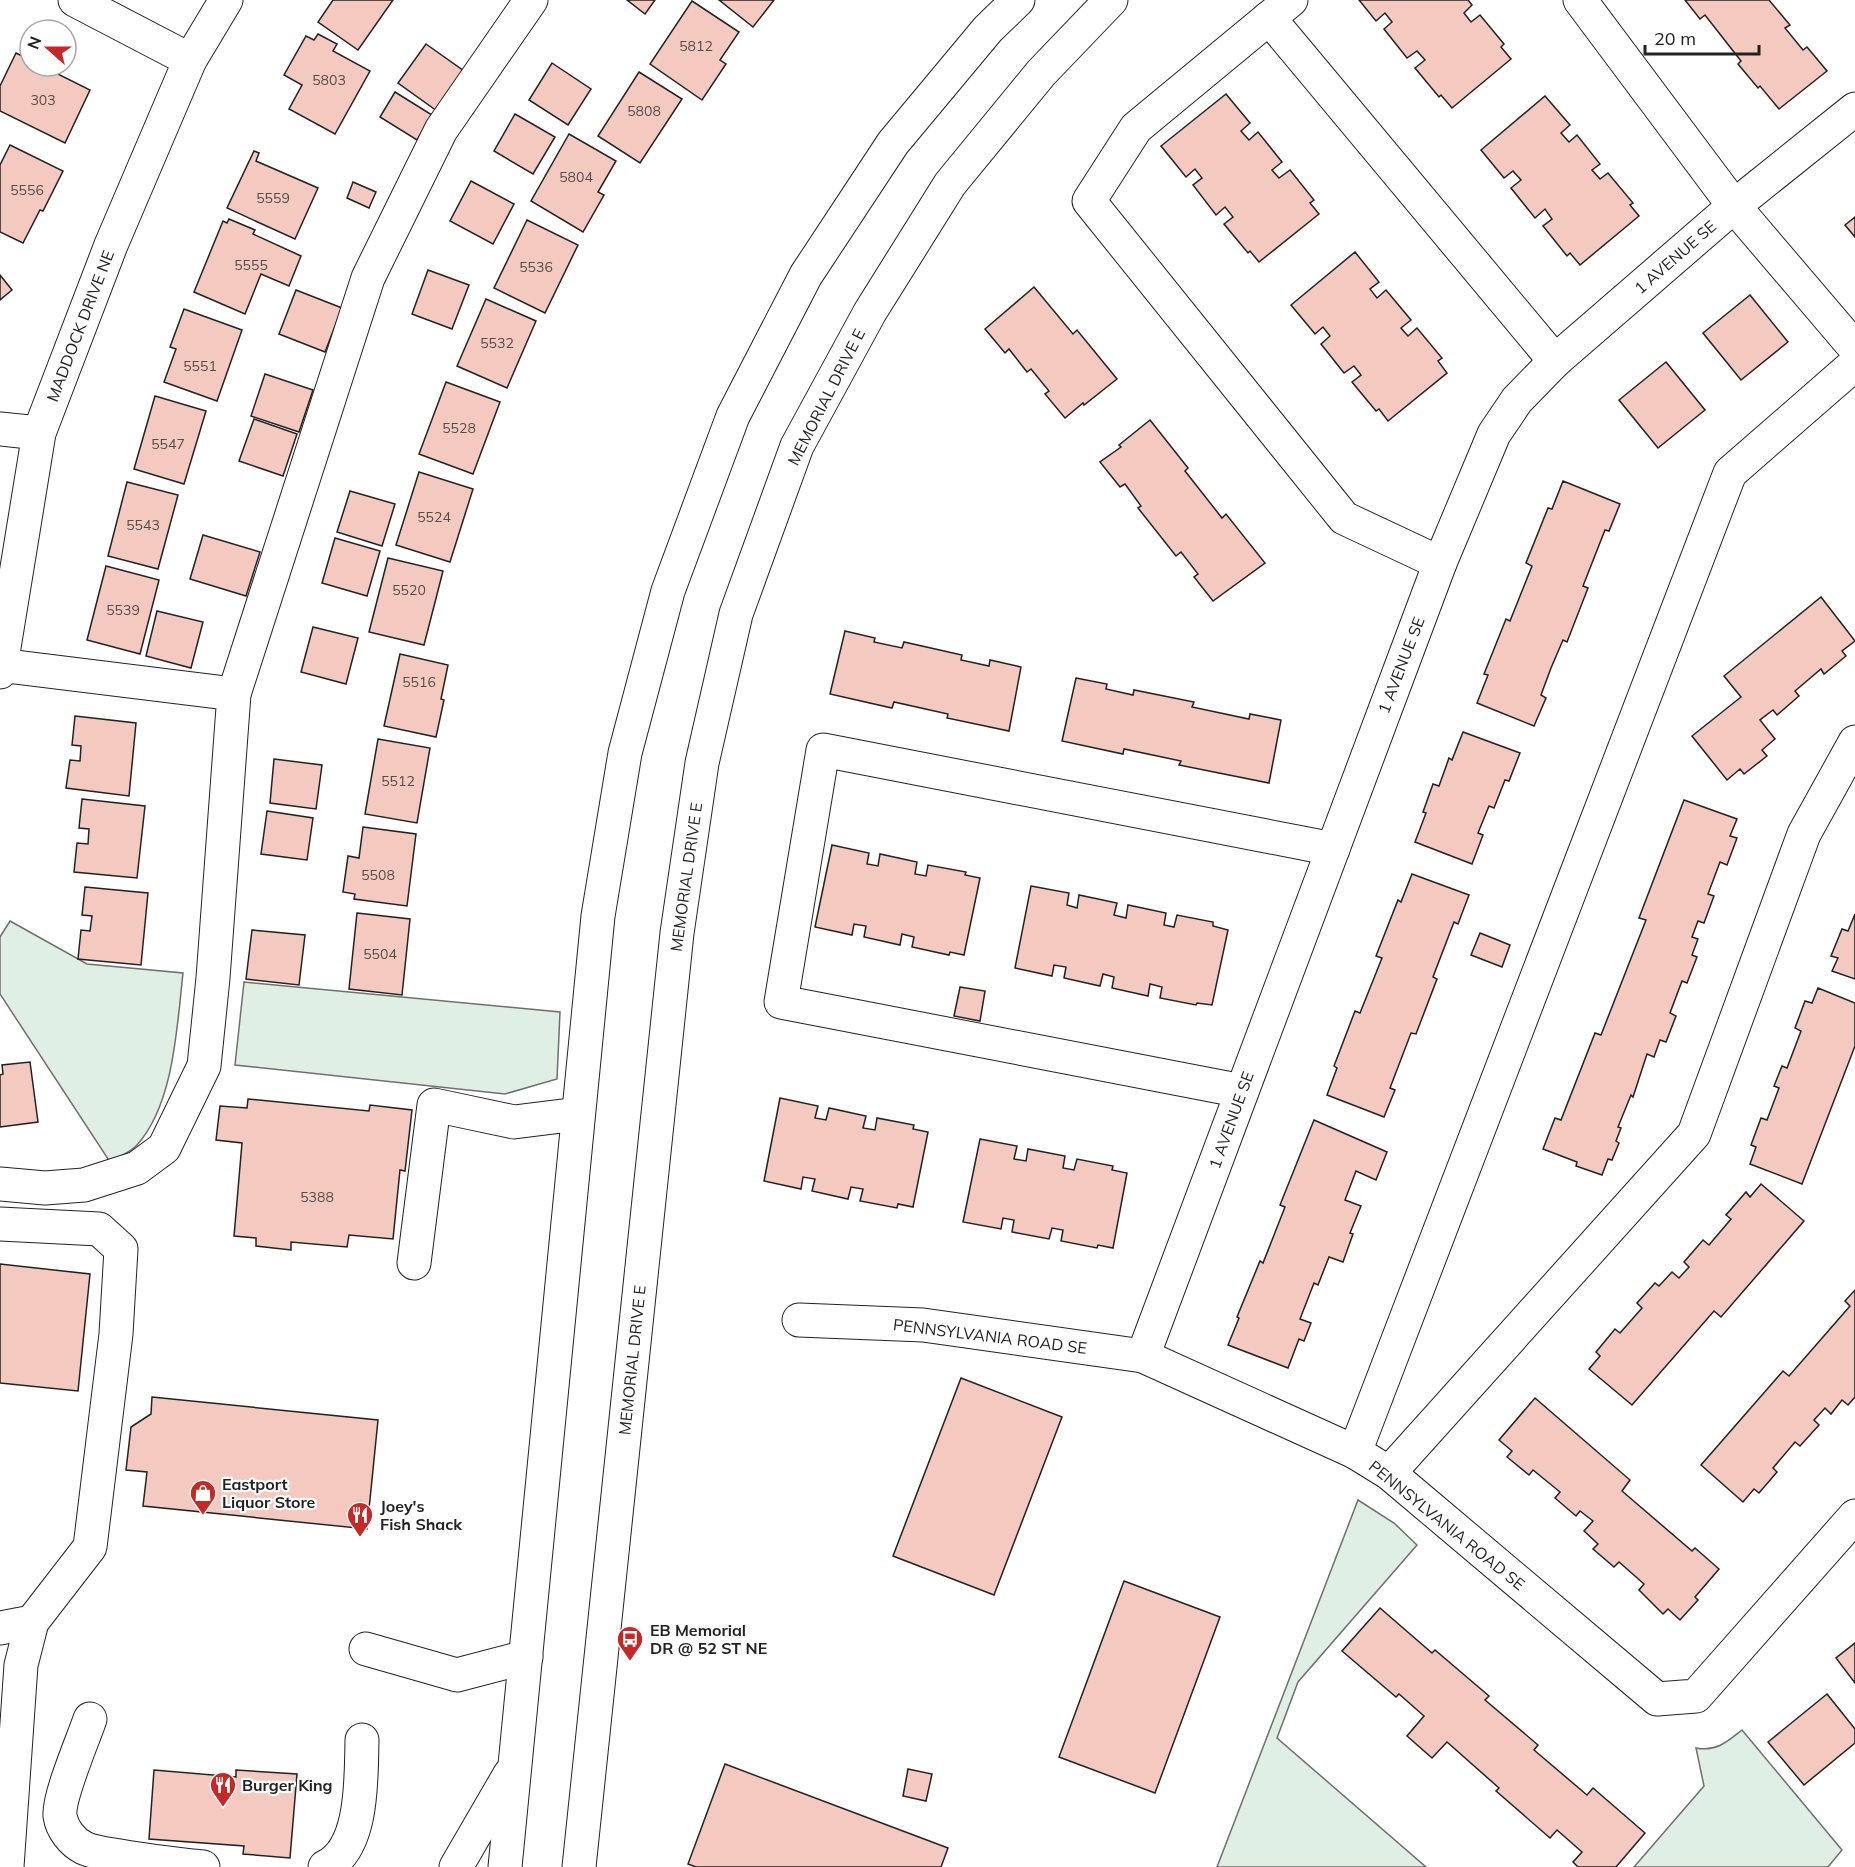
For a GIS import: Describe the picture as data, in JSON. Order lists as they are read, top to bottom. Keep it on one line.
{"streets":{"main road":["1 AVENUE SE","MADDOCK DRIVE NE","MEMORIAL DRIVE E","PENNSYLVANIA ROAD SE"]},"crossings":[["1 AVENUE SE","PENNSYLVANIA ROAD SE"]],"places":{"shop":["Eastport Liquor Store"],"restaurant":["Joey's Fish Shack","Burger King"],"bus stop":["EB Memorial DR @ 52 ST NE"]},"house_numbers":["5812","5803","303","5808","5804","5556","5559","5555","5536","5532","5551","5528","5547","5524","5543","5520","5539","5516","5512","5508","5504","5388"],"scale_bar":"20 m","north":"left"}
